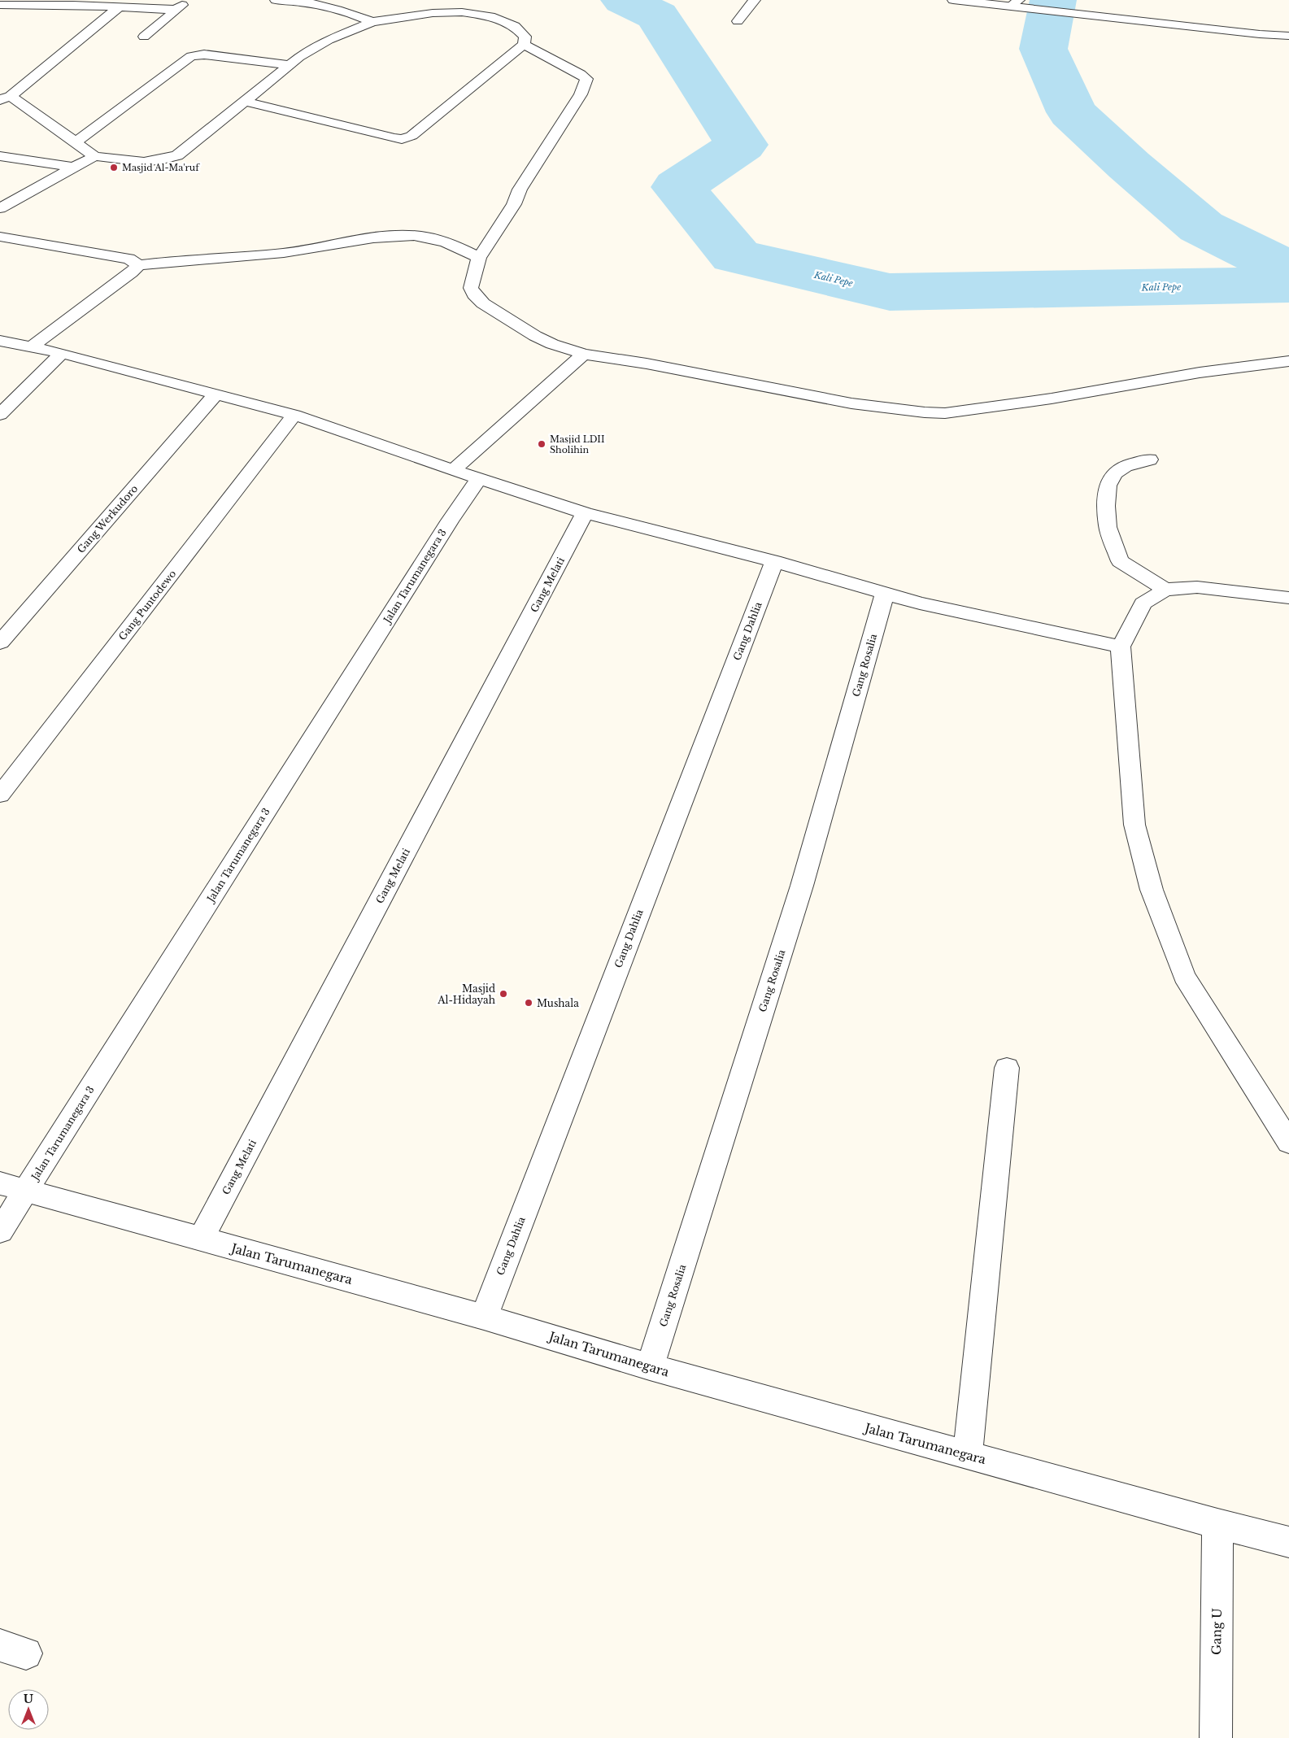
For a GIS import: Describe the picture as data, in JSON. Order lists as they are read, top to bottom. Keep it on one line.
{"streets":{"street":["Gang Werkudoro","Jalan Tarumanegara 3","Gang Melati","Gang Puntodewo","Gang Dahlia","Gang Rosalia","Jalan Tarumanegara","Gang U"]},"crossings":[["Jalan Tarumanegara 3","Jalan Tarumanegara"],["Gang Melati","Jalan Tarumanegara"],["Gang Dahlia","Jalan Tarumanegara"],["Gang Rosalia","Jalan Tarumanegara"],["Jalan Tarumanegara","Gang U"]],"water":["Kali Pepe"],"places":["Masjid Al-Ma'ruf","Masjid LDII Sholihin","Masjid Al-Hidayah","Mushala"],"north":"top"}
